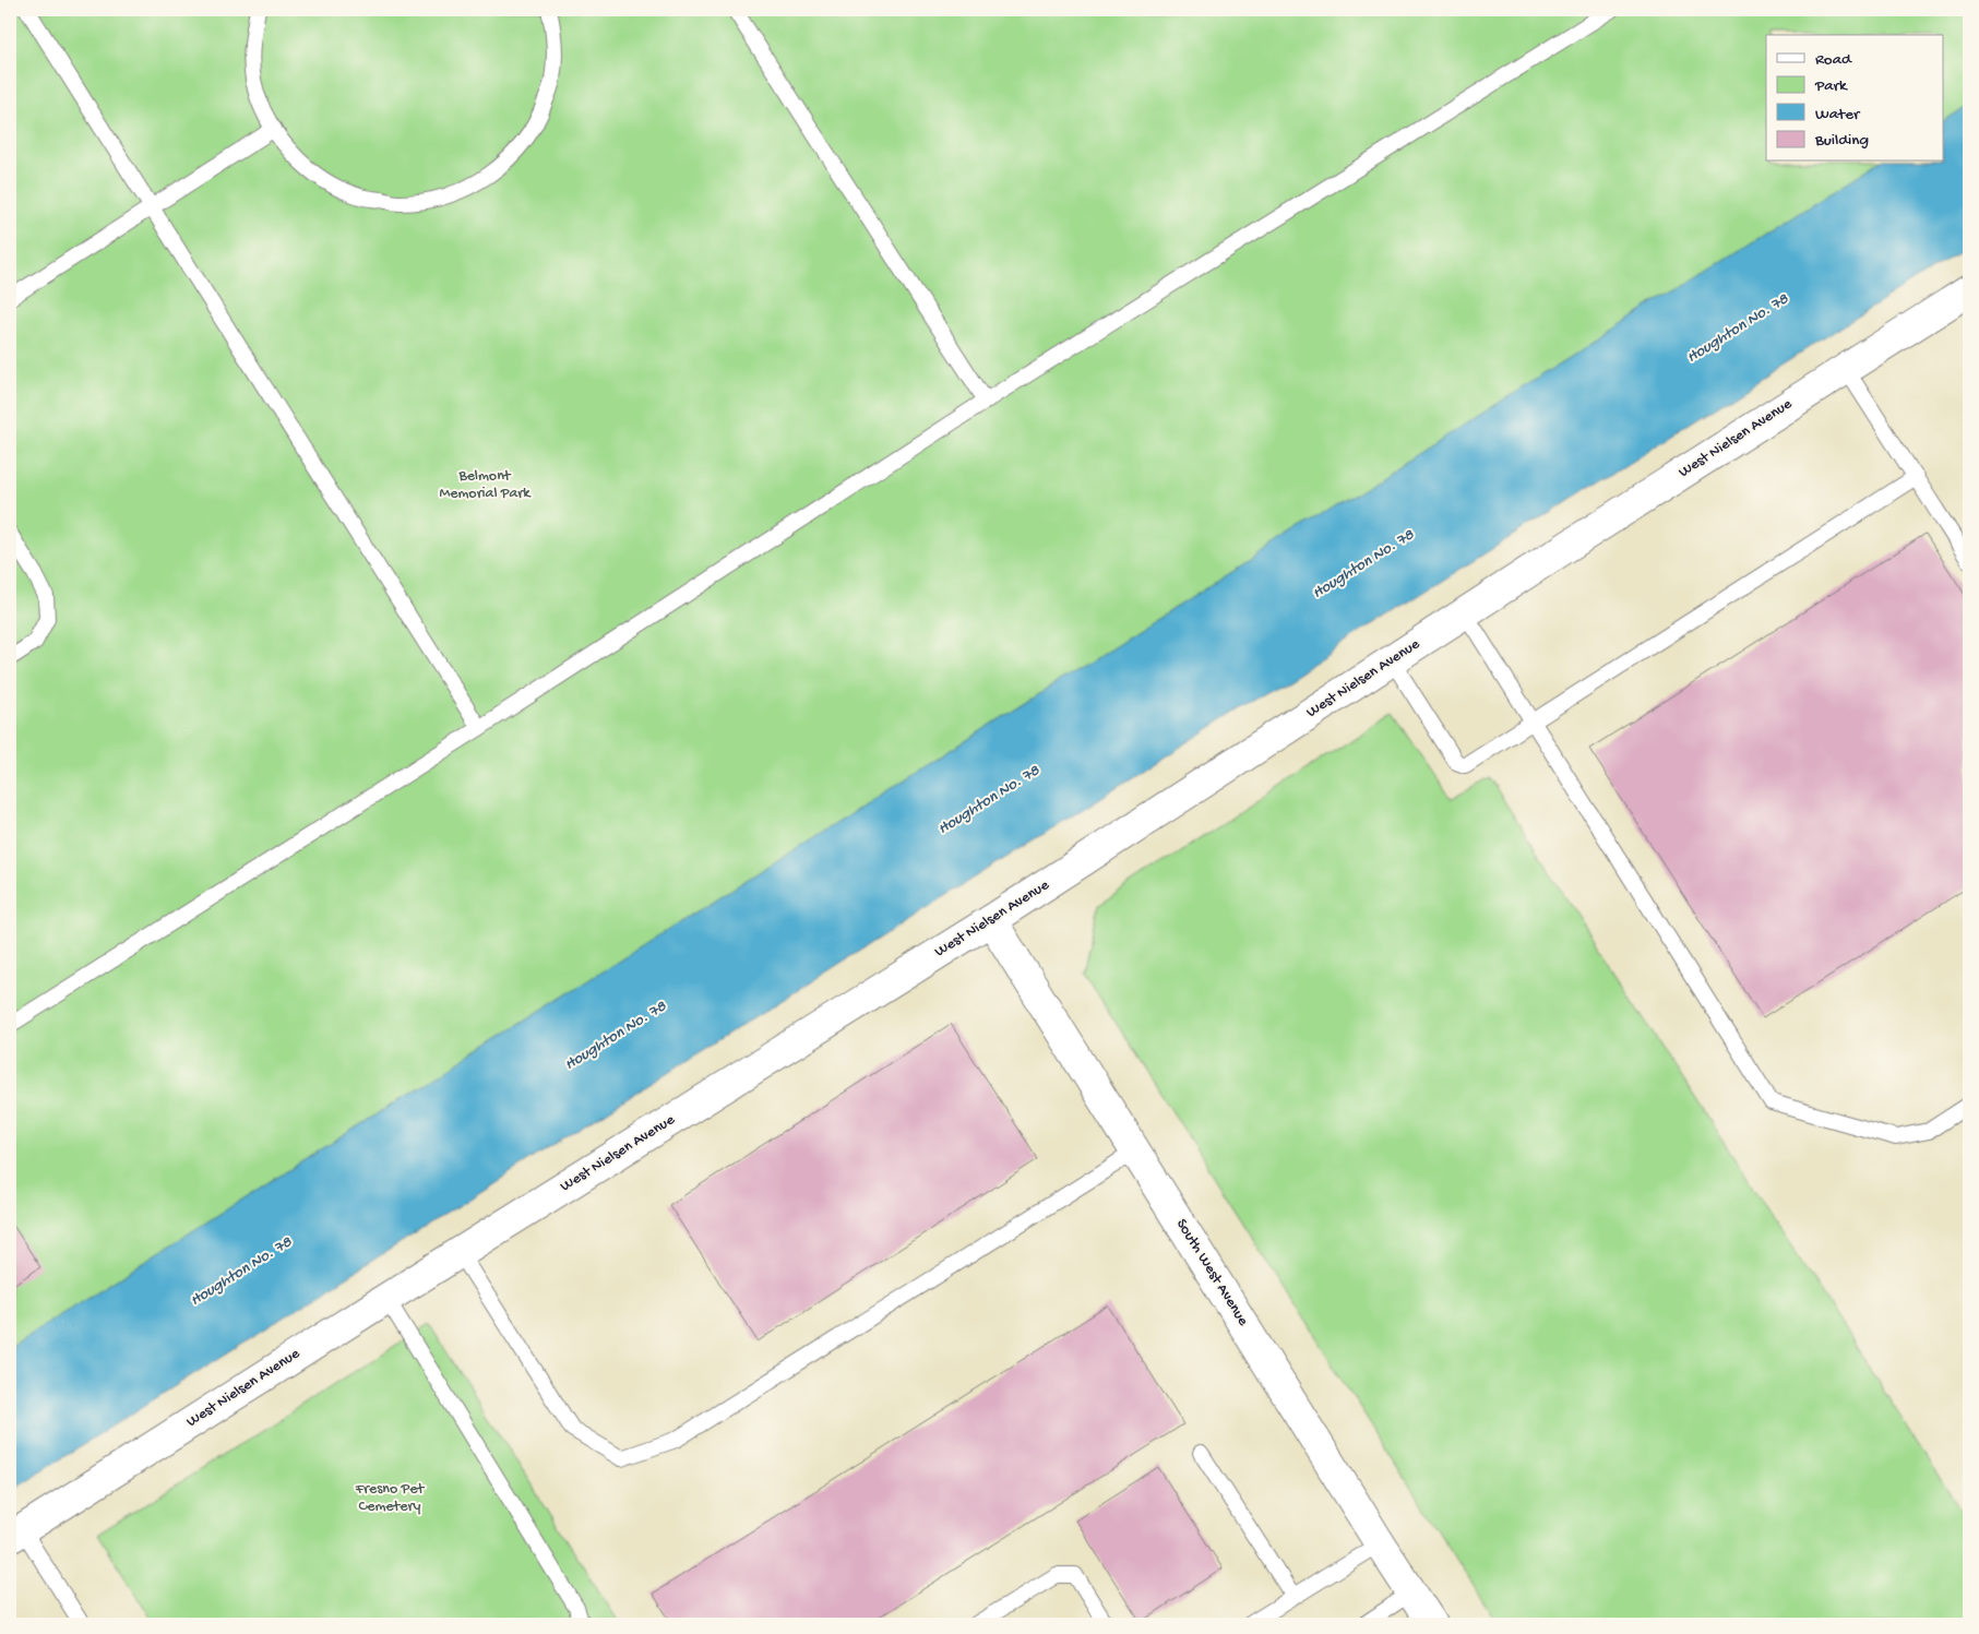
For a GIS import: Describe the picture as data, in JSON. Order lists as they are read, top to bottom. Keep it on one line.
{"streets":{"street":["West Nielsen Avenue","South West Avenue"]},"crossings":[["West Nielsen Avenue","South West Avenue"]],"water":["Houghton No. 78"],"parks":["Belmont Memorial Park","Fresno Pet Cemetery"],"legend":["Road","Park","Water","Building"]}
